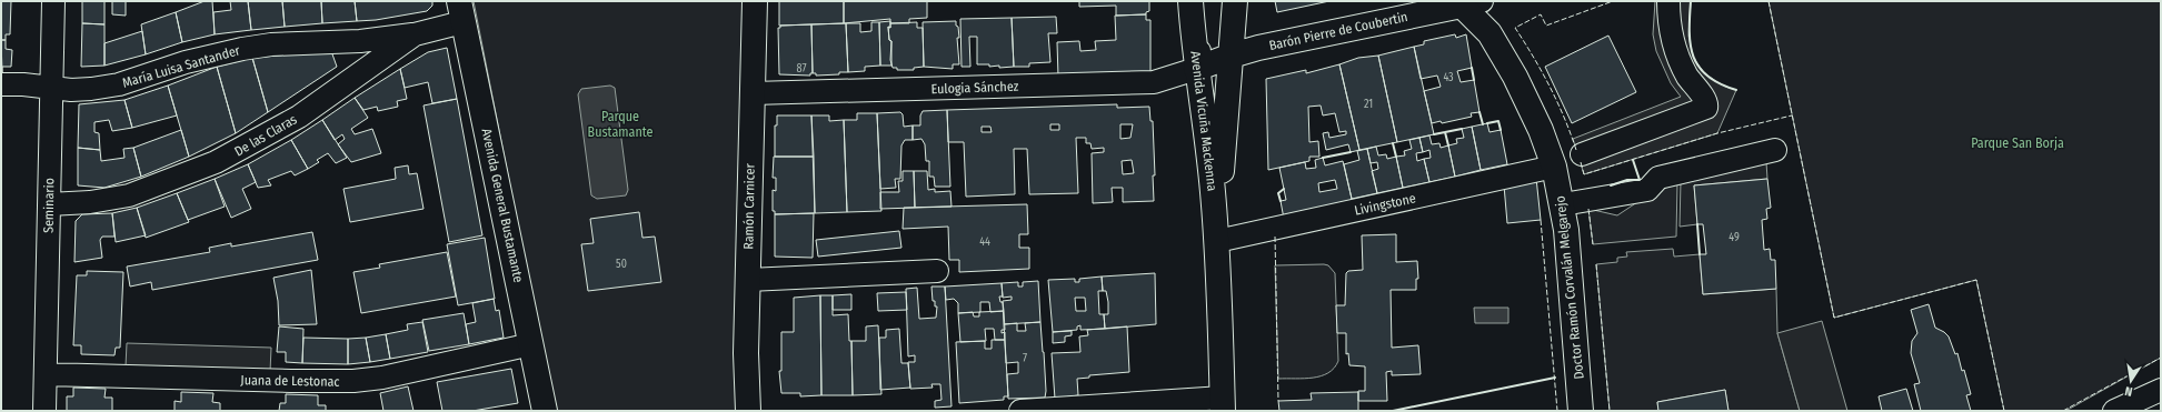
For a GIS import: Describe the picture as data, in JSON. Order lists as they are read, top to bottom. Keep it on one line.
{"streets":{"main road":["Barón Pierre de Coubertin","Avenida Vicuña Mackenna","Avenida General Bustamante","Ramón Carnicer","Doctor Ramón Corvalán Melgarejo"],"street":["María Luisa Santander","Eulogia Sánchez","De las Claras","Livingstone","Seminario","Juana de Lestonac"]},"crossings":[["Barón Pierre de Coubertin","Eulogia Sánchez"],["Barón Pierre de Coubertin","Avenida Vicuña Mackenna"],["Barón Pierre de Coubertin","Doctor Ramón Corvalán Melgarejo"],["María Luisa Santander","De las Claras"],["María Luisa Santander","Seminario"],["Eulogia Sánchez","Avenida Vicuña Mackenna"],["Eulogia Sánchez","Ramón Carnicer"],["Avenida Vicuña Mackenna","Livingstone"],["De las Claras","Seminario"],["De las Claras","Avenida General Bustamante"],["Livingstone","Doctor Ramón Corvalán Melgarejo"],["Seminario","Juana de Lestonac"],["Avenida General Bustamante","Juana de Lestonac"]],"parks":["Parque Bustamante","Parque San Borja"],"house_numbers":["87","43","21","49","44","50","7"],"north":"bottom"}
